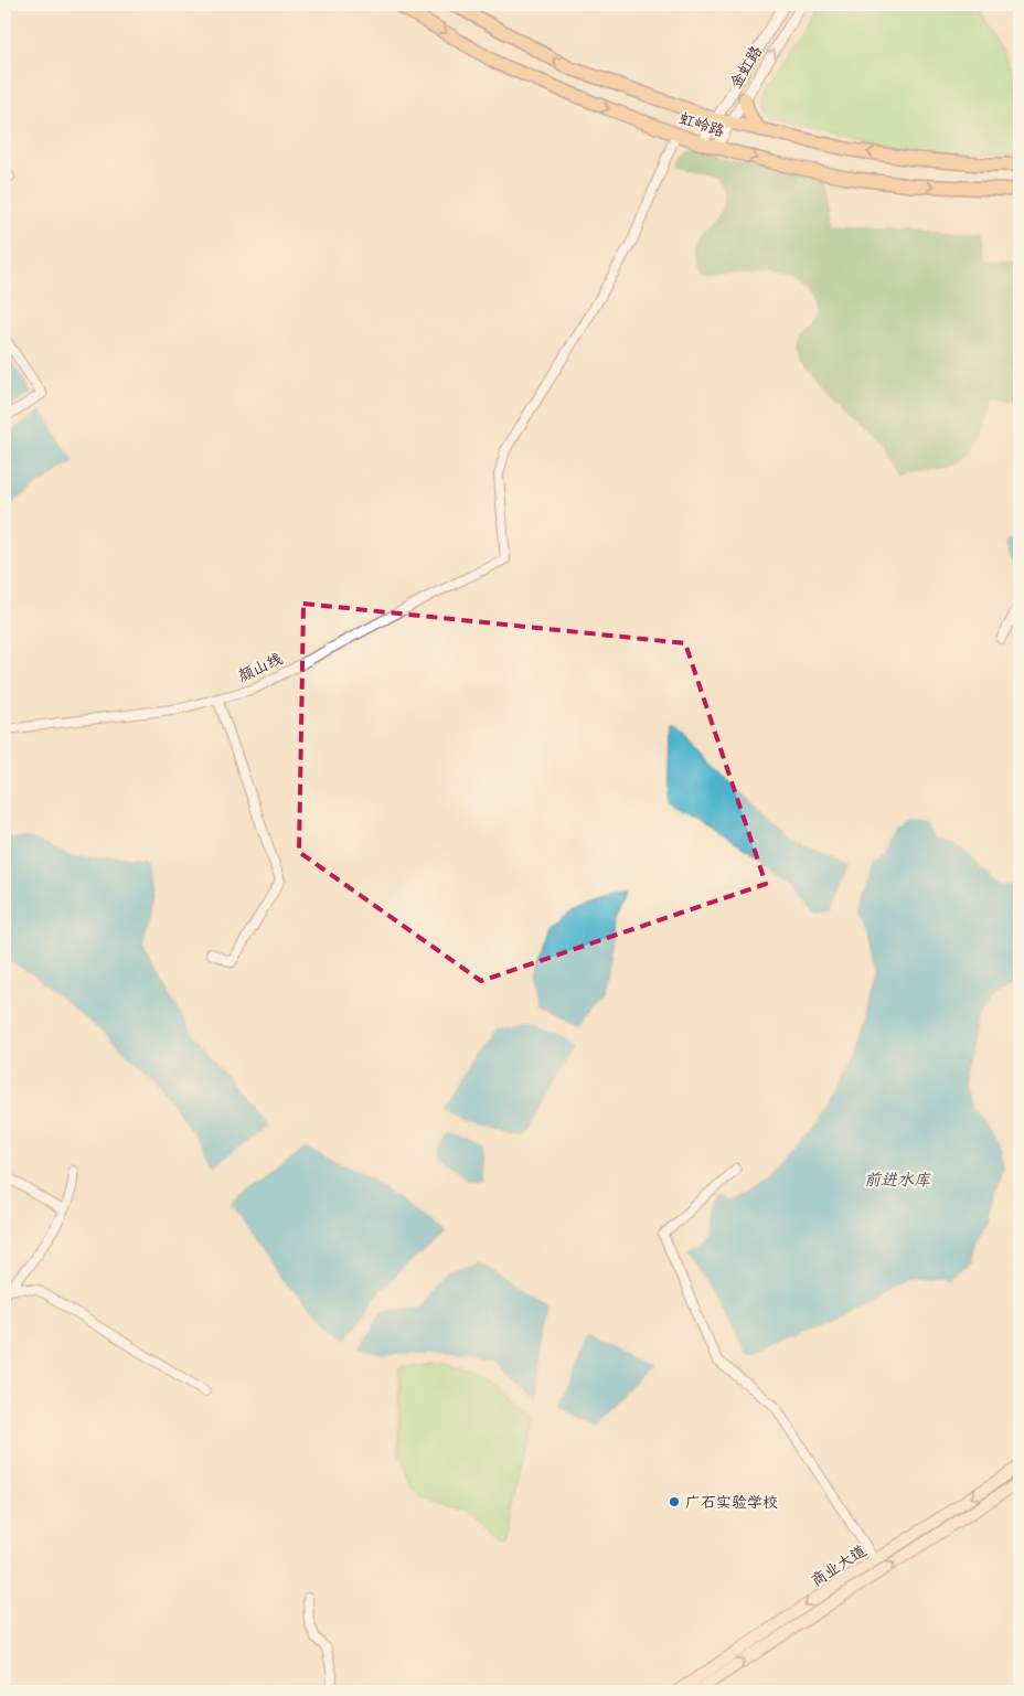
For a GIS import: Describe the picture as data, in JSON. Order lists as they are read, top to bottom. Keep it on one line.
{"streets":{"main road":["虹岭路","商业大道"],"street":["金虹路","颜山线"]},"crossings":[["金虹路","虹岭路"],["虹岭路","颜山线"]],"water":["前进水库"],"places":["广石实验学校"]}
